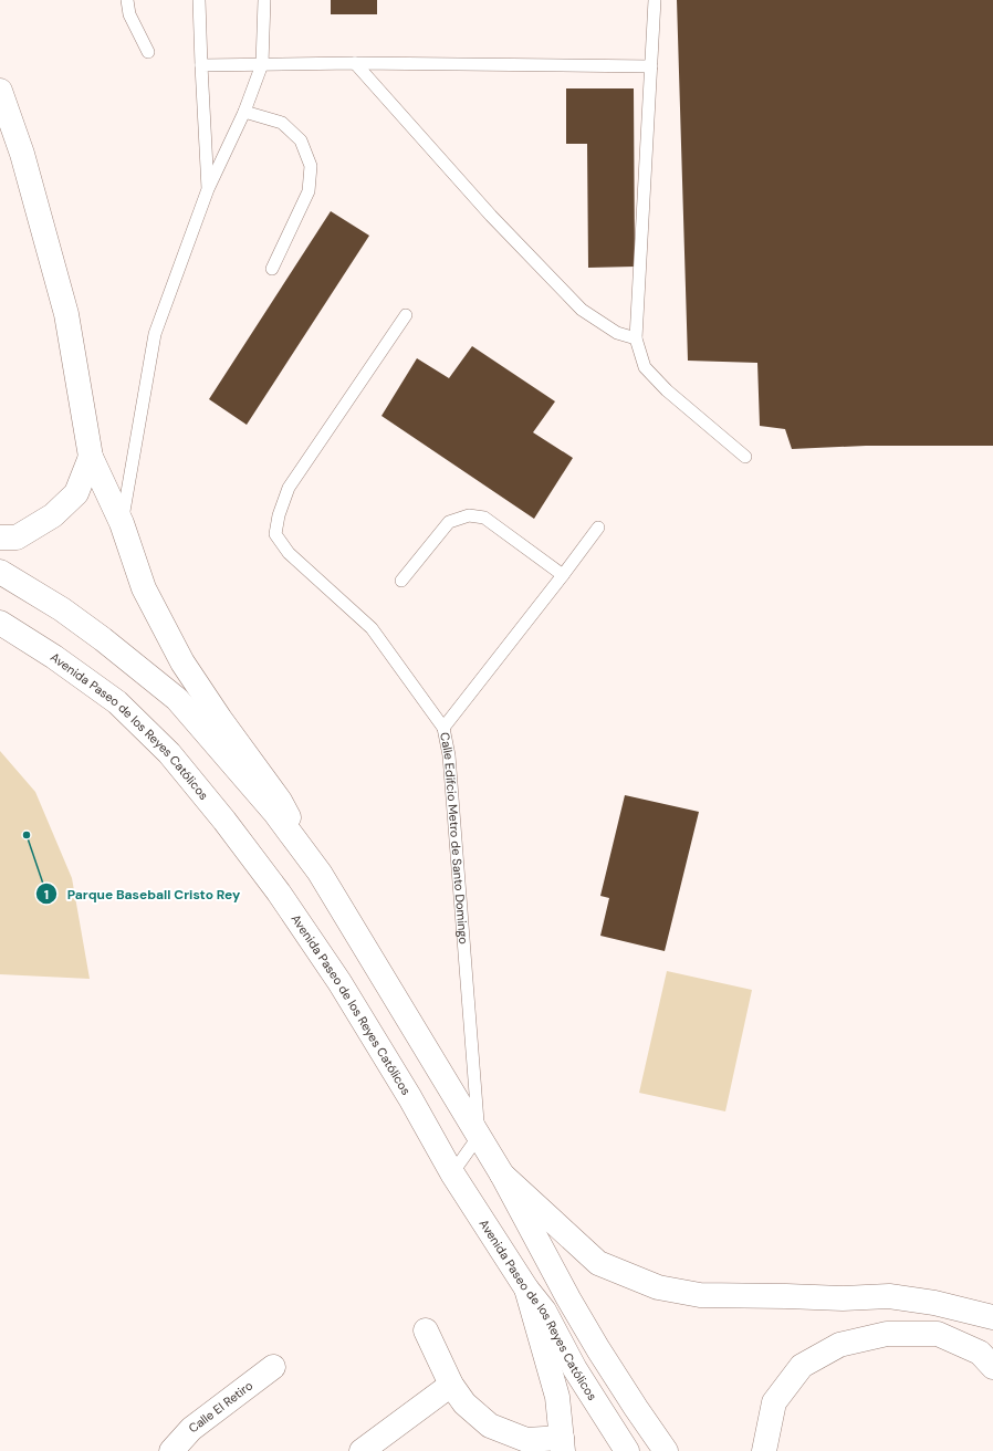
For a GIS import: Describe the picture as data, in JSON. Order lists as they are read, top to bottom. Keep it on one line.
{"streets":{"main road":["Avenida Paseo de los Reyes Católicos","Calle El Retiro"],"lane":["Calle Edifcio Metro de Santo Domingo"]},"places":["Parque Baseball Cristo Rey"]}
